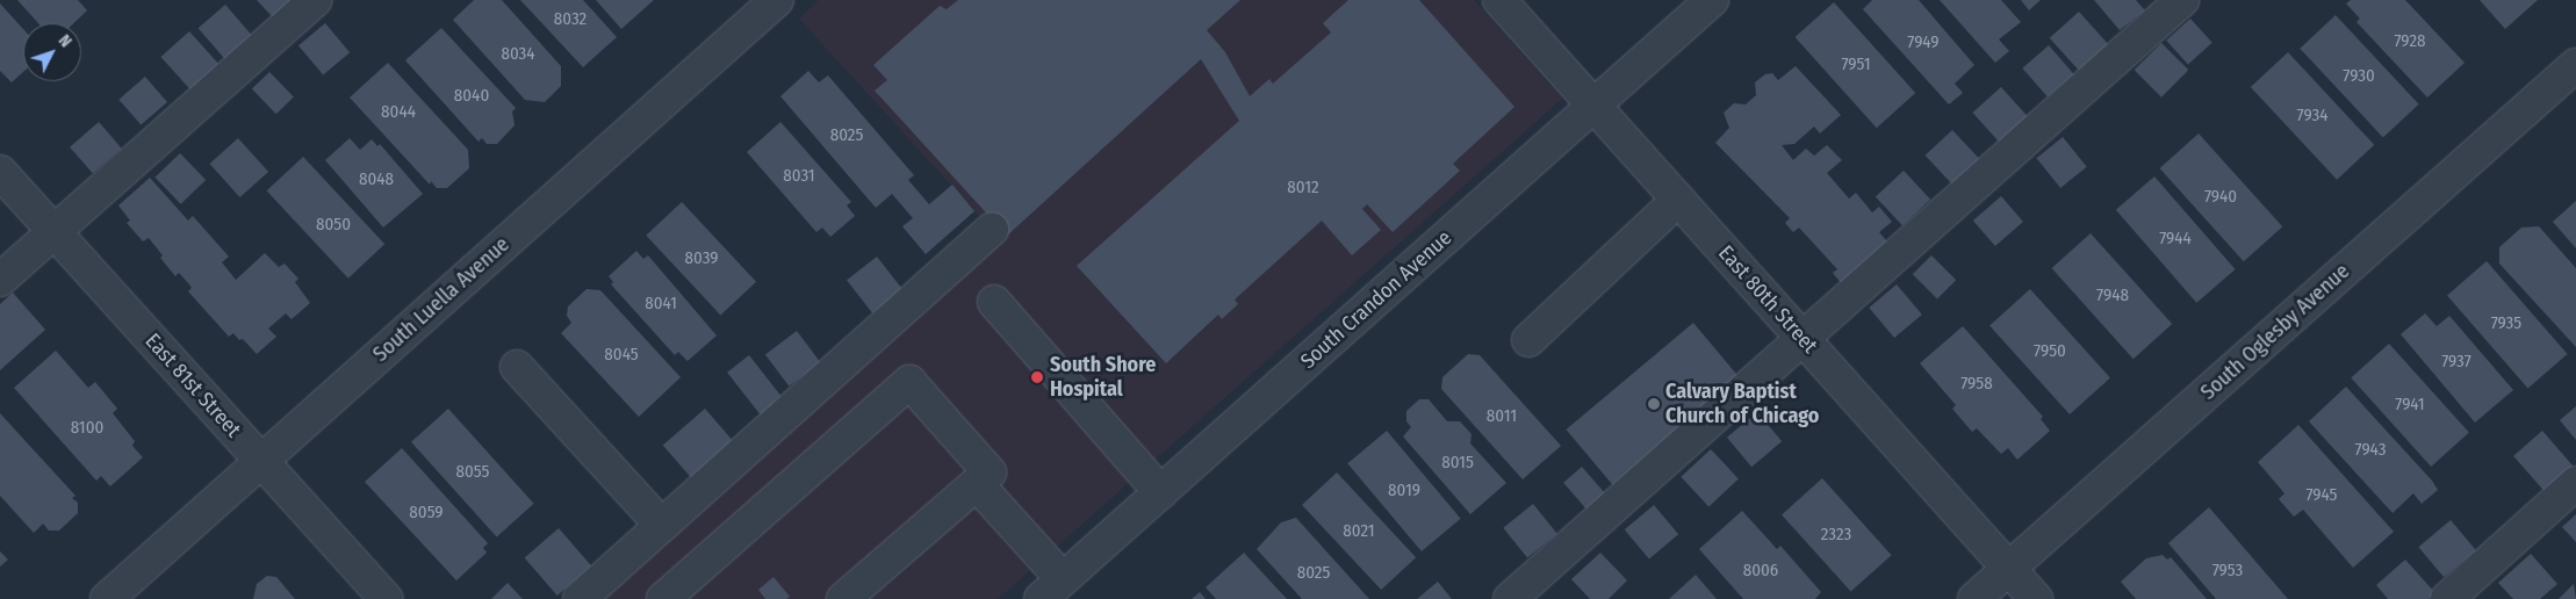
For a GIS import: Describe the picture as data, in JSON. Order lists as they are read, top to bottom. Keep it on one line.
{"streets":{"street":["South Luella Avenue","South Crandon Avenue","East 80th Street","South Oglesby Avenue","East 81st Street"]},"crossings":[["South Luella Avenue","East 81st Street"],["South Crandon Avenue","East 80th Street"],["East 80th Street","South Oglesby Avenue"]],"places":["South Shore Hospital","Calvary Baptist Church of Chicago"],"house_numbers":["8032","7928","7949","8034","7951","7930","8040","8044","7934","8025","8031","8048","8012","7940","8050","7944","8039","7948","8041","7935","7950","8045","7937","7958","7941","8011","8100","7943","8015","8055","8019","7945","8059","8021","2323","8006","7953","8025"],"north":"top right"}
